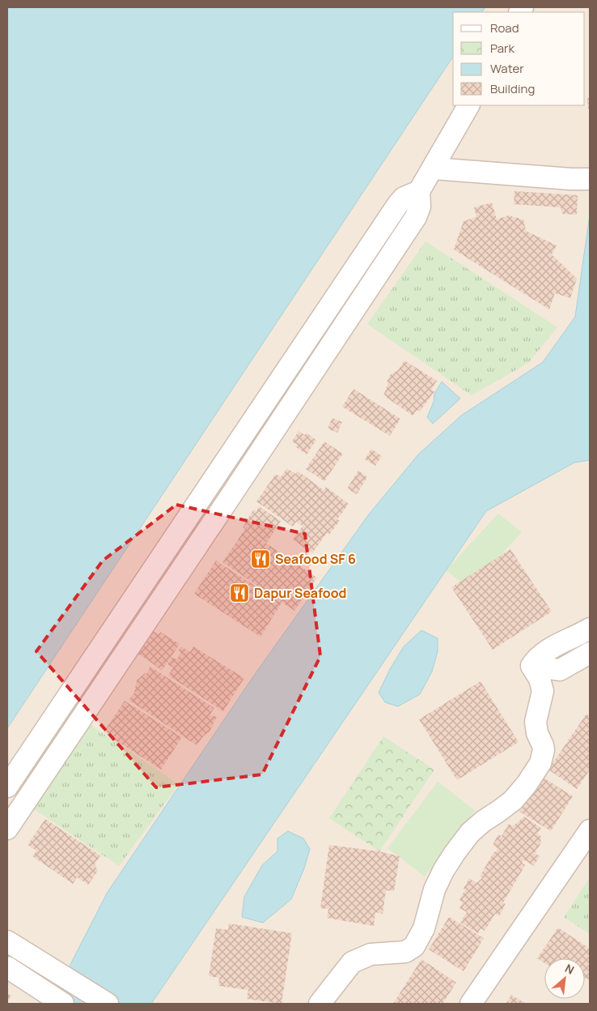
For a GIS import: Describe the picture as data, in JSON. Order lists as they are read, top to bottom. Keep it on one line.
{"places":{"restaurant":["Seafood SF 6","Dapur Seafood"]},"legend":["Road","Park","Water","Building"],"north":"top right"}
